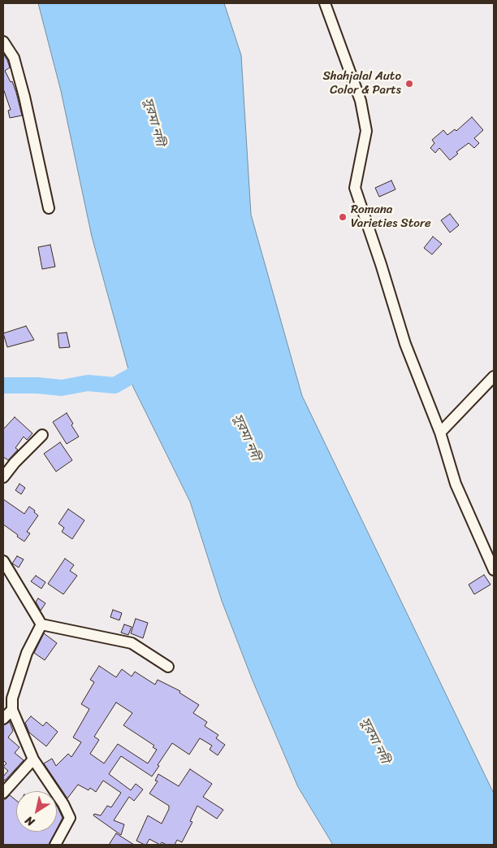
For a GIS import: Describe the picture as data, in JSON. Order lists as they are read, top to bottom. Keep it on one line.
{"water":["সুরমা নদী"],"places":["Shahjalal Auto Color & Parts","Romana Varieties Store"],"north":"bottom left"}
